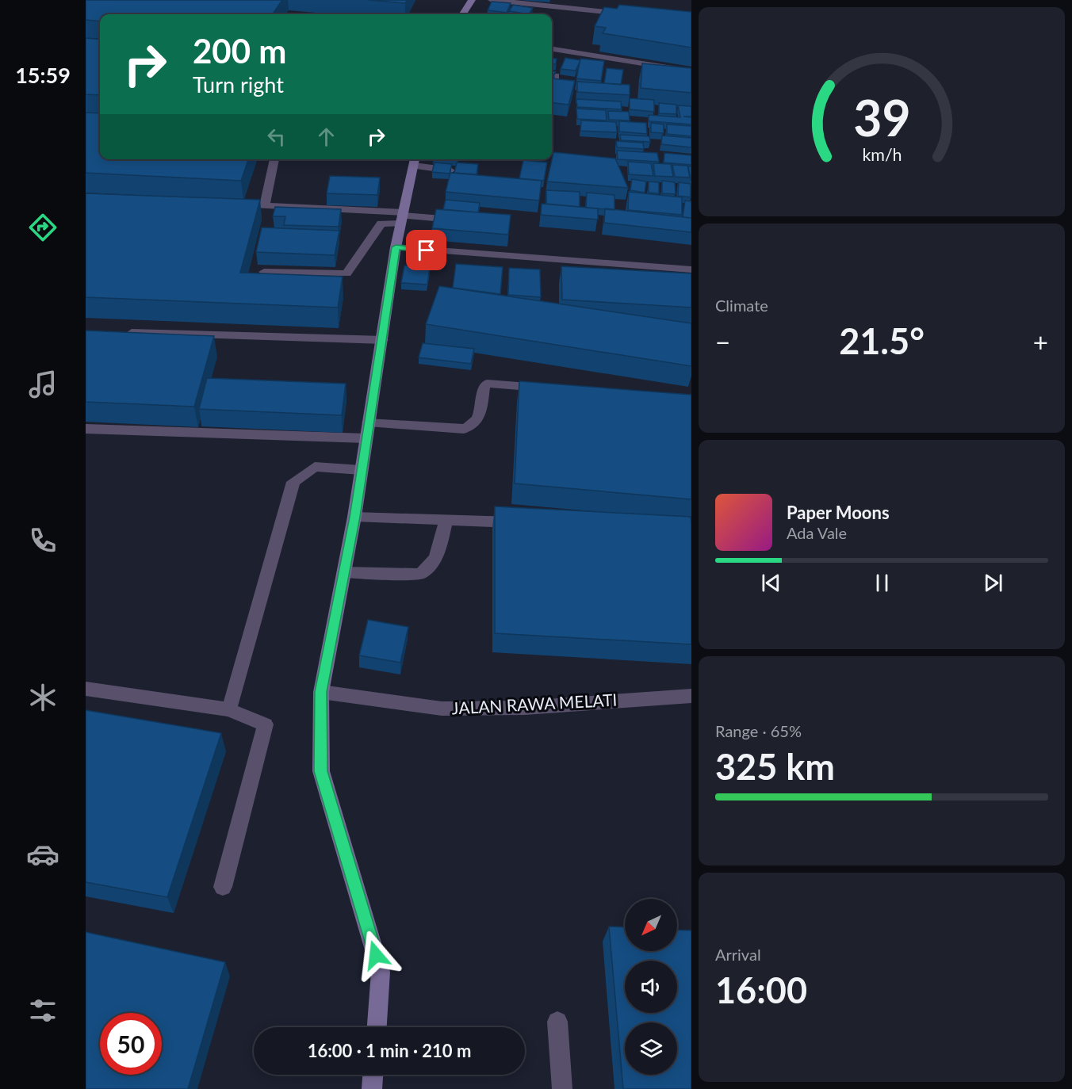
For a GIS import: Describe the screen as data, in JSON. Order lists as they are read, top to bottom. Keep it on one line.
{"streets":{"street":["JALAN RAWA MELATI"]},"north":"bottom left","page":{"tabs":"15:59","turn":["200 m","Turn right"],"tile":["Climate",["Range · 65%","325 km"],["Arrival","16:00"]],"heat":["−","21.5°","+"],"song":["Paper Moons","Ada Vale"],"limit":"50","trip":"16:00 · 1 min · 210 m","gauge":["39","km/h"]}}
